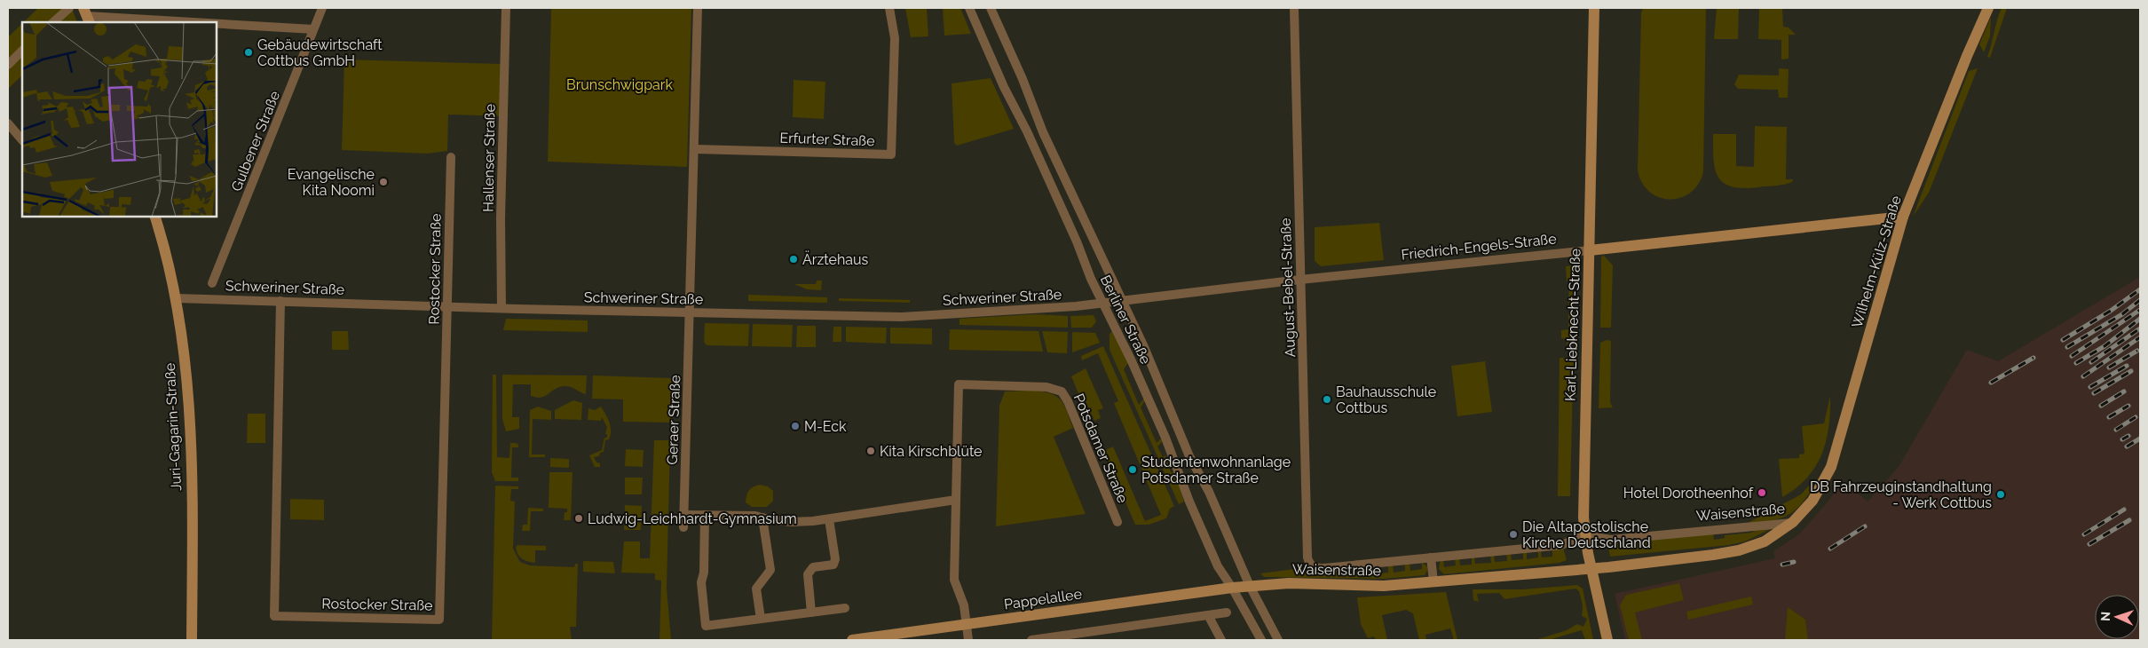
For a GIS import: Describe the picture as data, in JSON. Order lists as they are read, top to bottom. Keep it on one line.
{"streets":{"main road":["Friedrich-Engels-Straße","Wilhelm-Külz-Straße","Karl-Liebknecht-Straße","Juri-Gagarin-Straße","Waisenstraße","Pappelallee"],"street":["Erfurter Straße","Gulbener Straße","Hallenser Straße","Rostocker Straße","Schweriner Straße","August-Bebel-Straße","Berliner Straße","Geraer Straße","Potsdamer Straße"]},"crossings":[["Hallenser Straße","Schweriner Straße"],["Friedrich-Engels-Straße","Wilhelm-Külz-Straße"],["Friedrich-Engels-Straße","Schweriner Straße"],["Friedrich-Engels-Straße","August-Bebel-Straße"],["Friedrich-Engels-Straße","Berliner Straße"],["Friedrich-Engels-Straße","Karl-Liebknecht-Straße"],["Wilhelm-Külz-Straße","Waisenstraße"],["Rostocker Straße","Schweriner Straße"],["Schweriner Straße","Berliner Straße"],["Schweriner Straße","Geraer Straße"],["Schweriner Straße","Juri-Gagarin-Straße"],["August-Bebel-Straße","Waisenstraße"],["Berliner Straße","Waisenstraße"],["Berliner Straße","Pappelallee"],["Karl-Liebknecht-Straße","Waisenstraße"],["Potsdamer Straße","Pappelallee"],["Waisenstraße","Pappelallee"]],"parks":["Brunschwigpark"],"places":["Gebäudewirtschaft Cottbus GmbH","Evangelische Kita Noomi","Ärztehaus","Bauhausschule Cottbus","M-Eck","Kita Kirschblüte","Studentenwohnanlage Potsdamer Straße","Hotel Dorotheenhof","DB Fahrzeuginstandhaltung - Werk Cottbus","Ludwig-Leichhardt-Gymnasium","Die Altapostolische Kirche Deutschland"],"north":"left"}
